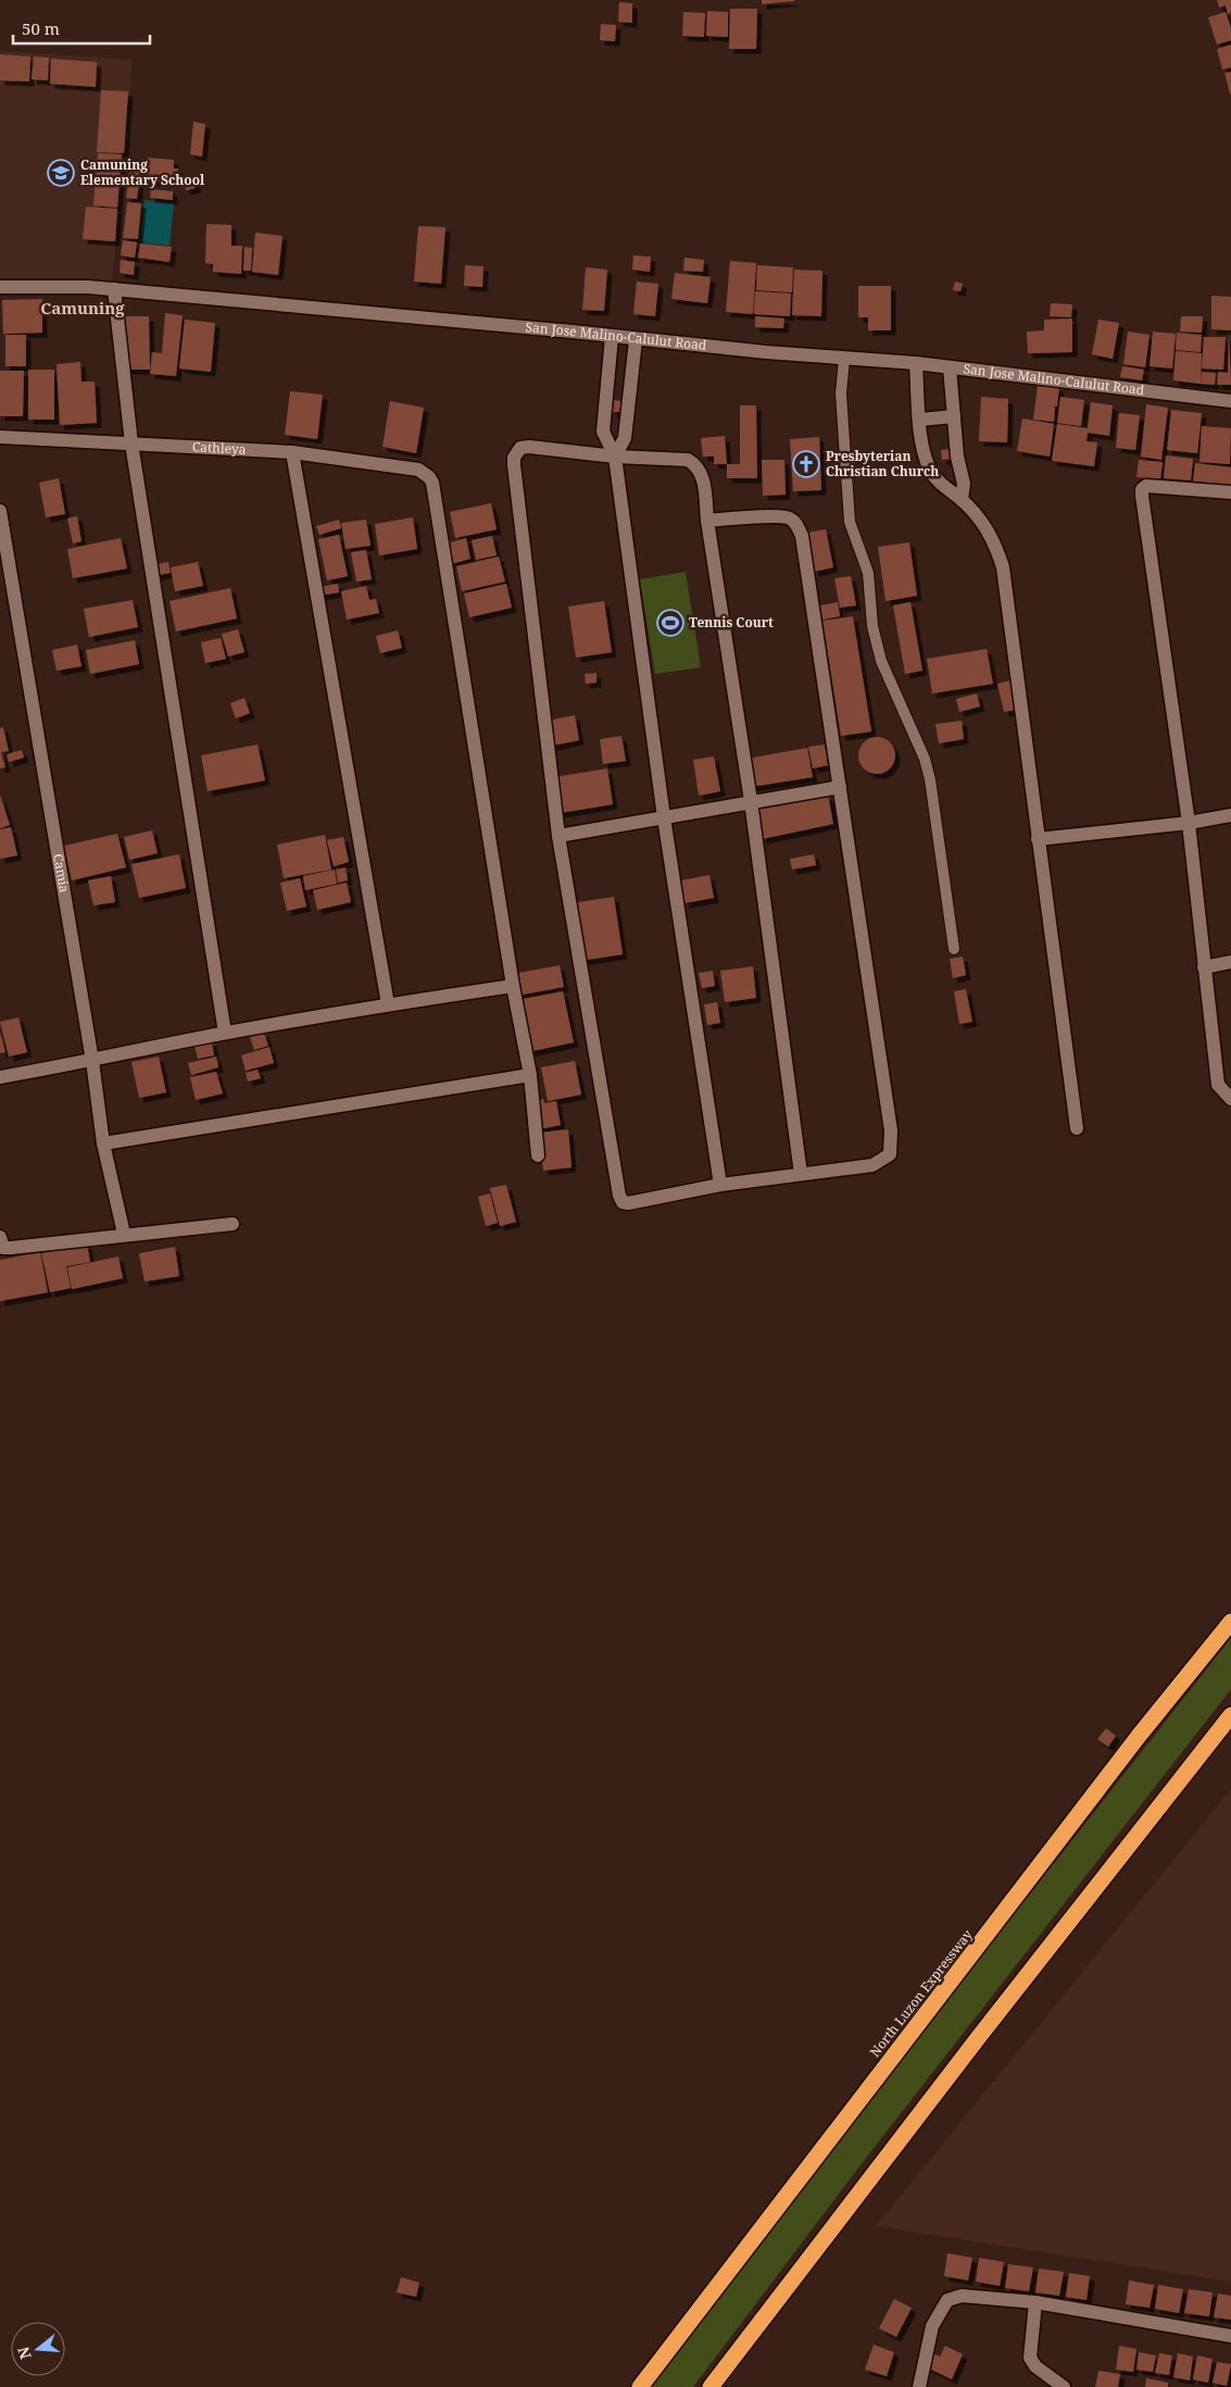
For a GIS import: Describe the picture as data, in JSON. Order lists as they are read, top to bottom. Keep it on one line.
{"streets":{"highway":["North Luzon Expressway"],"street":["San Jose Malino-Calulut Road","Cathleya","Camia"]},"districts":["Camuning"],"places":{"school or university":["Camuning Elementary School"],"church":["Presbyterian Christian Church"],"sports":["Tennis Court"]},"scale_bar":"50 m","north":"left"}
